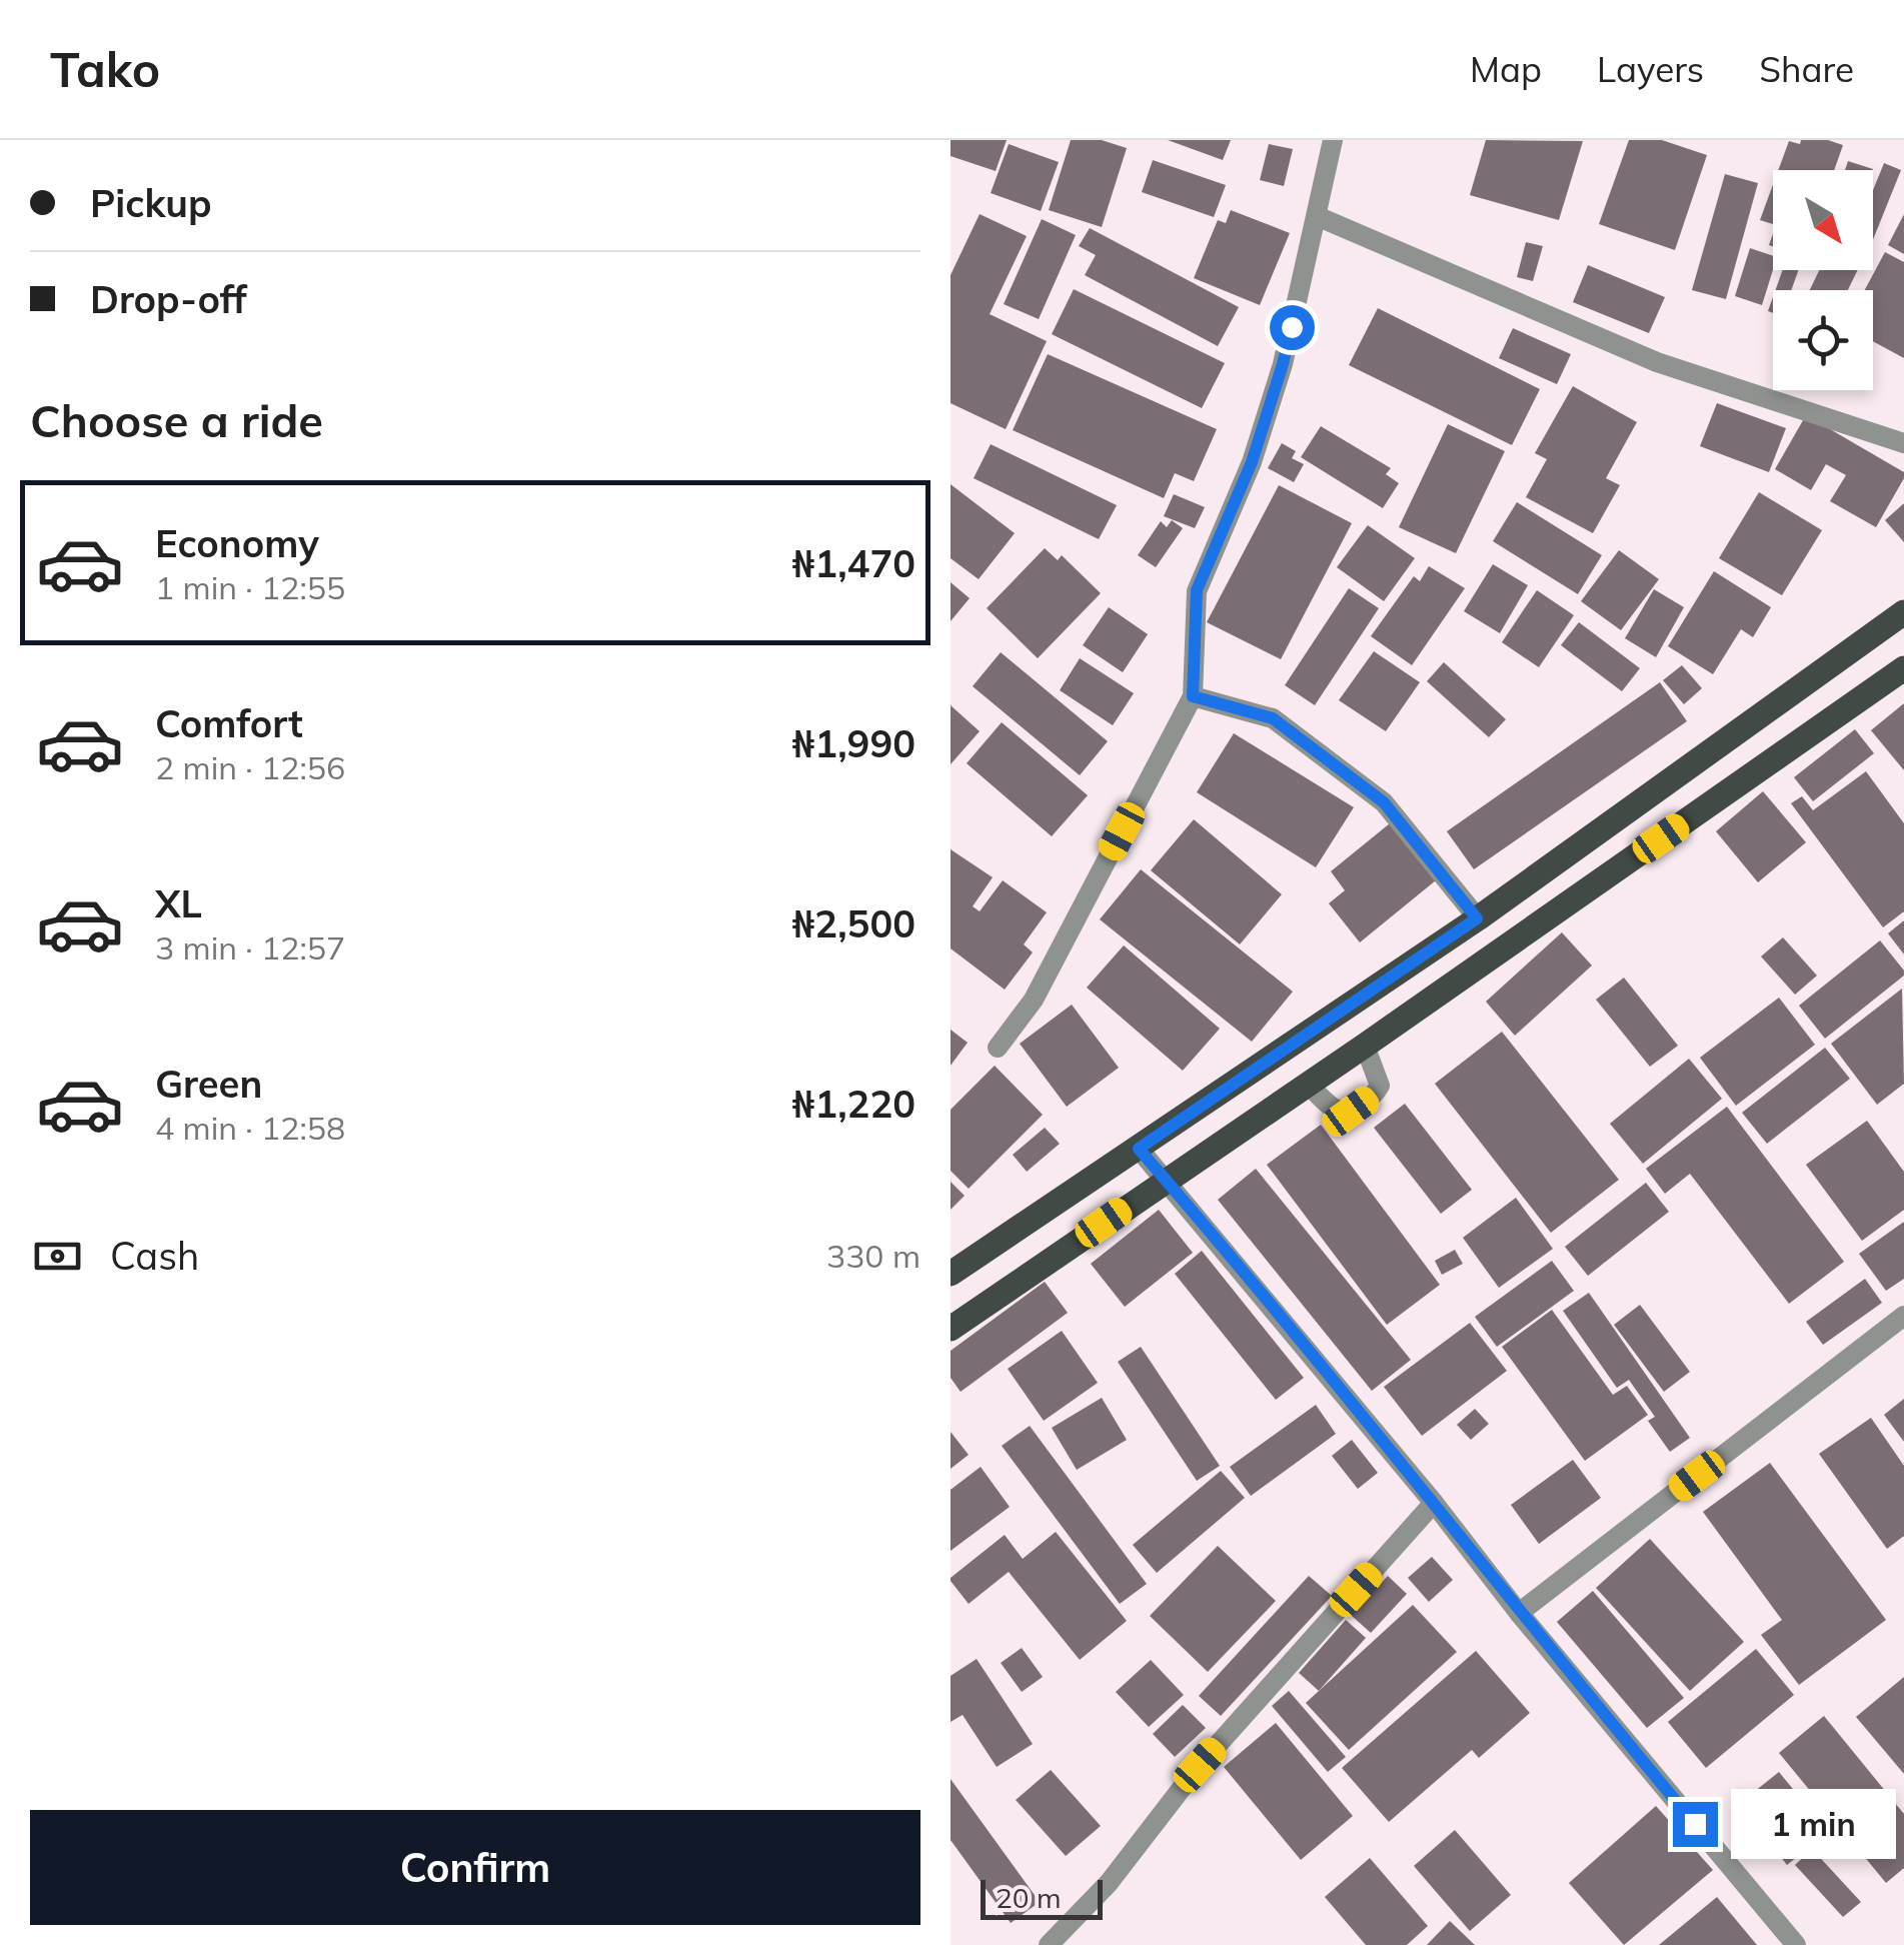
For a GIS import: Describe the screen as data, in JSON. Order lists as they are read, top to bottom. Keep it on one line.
{"scale_bar":"20 m","north":"bottom right","page":{"header":"Tako","nav":["Map","Layers","Share"],"banner":["Pickup","Drop-off"],"heading":"Choose a ride","list":[{"name":"Economy","note":"1 min · 12:55","value":"₦1,470"},{"name":"Comfort","note":"2 min · 12:56","value":"₦1,990"},{"name":"XL","note":"3 min · 12:57","value":"₦2,500"},{"name":"Green","note":"4 min · 12:58","value":"₦1,220"}],"pay":["Cash","330 m"],"bubble":"1 min","buttons":"Confirm","scale":"20 m"}}
